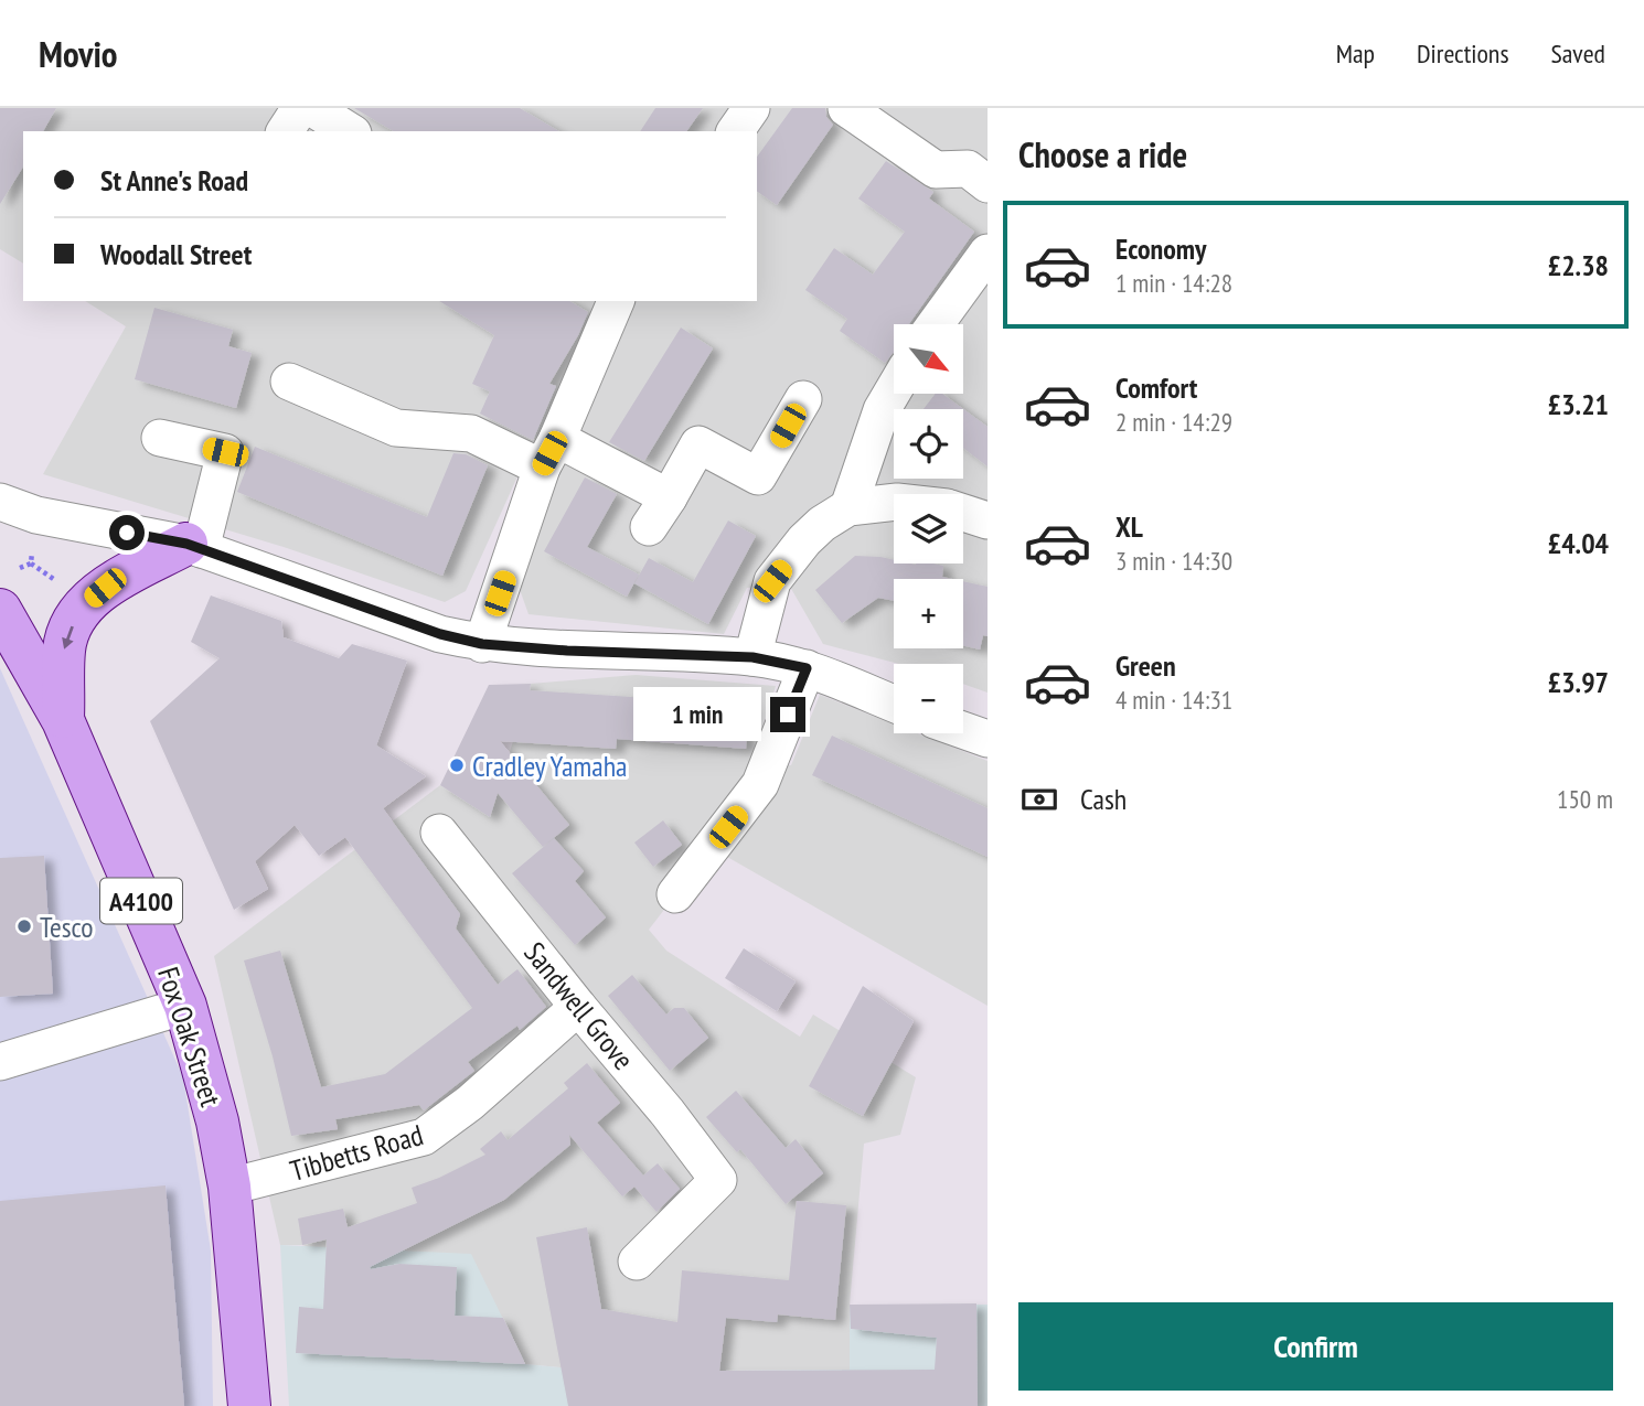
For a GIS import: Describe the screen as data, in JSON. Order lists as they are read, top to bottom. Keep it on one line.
{"streets":{"main road":["A4100","Fox Oak Street"],"street":["Sandwell Grove","Tibbetts Road"]},"crossings":[["Sandwell Grove","Tibbetts Road"],["Fox Oak Street","Tibbetts Road"]],"places":["Cradley Yamaha","Tesco"],"north":"bottom right","page":{"header":"Movio","nav":["Map","Directions","Saved"],"heading":"Choose a ride","banner":["St Anne's Road","Woodall Street"],"list":[{"name":"Economy","note":"1 min · 14:28","value":"£2.38"},{"name":"Comfort","note":"2 min · 14:29","value":"£3.21"},{"name":"XL","note":"3 min · 14:30","value":"£4.04"},{"name":"Green","note":"4 min · 14:31","value":"£3.97"}],"map_buttons":["+","−"],"bubble":"1 min","pay":["Cash","150 m"],"buttons":"Confirm"}}
